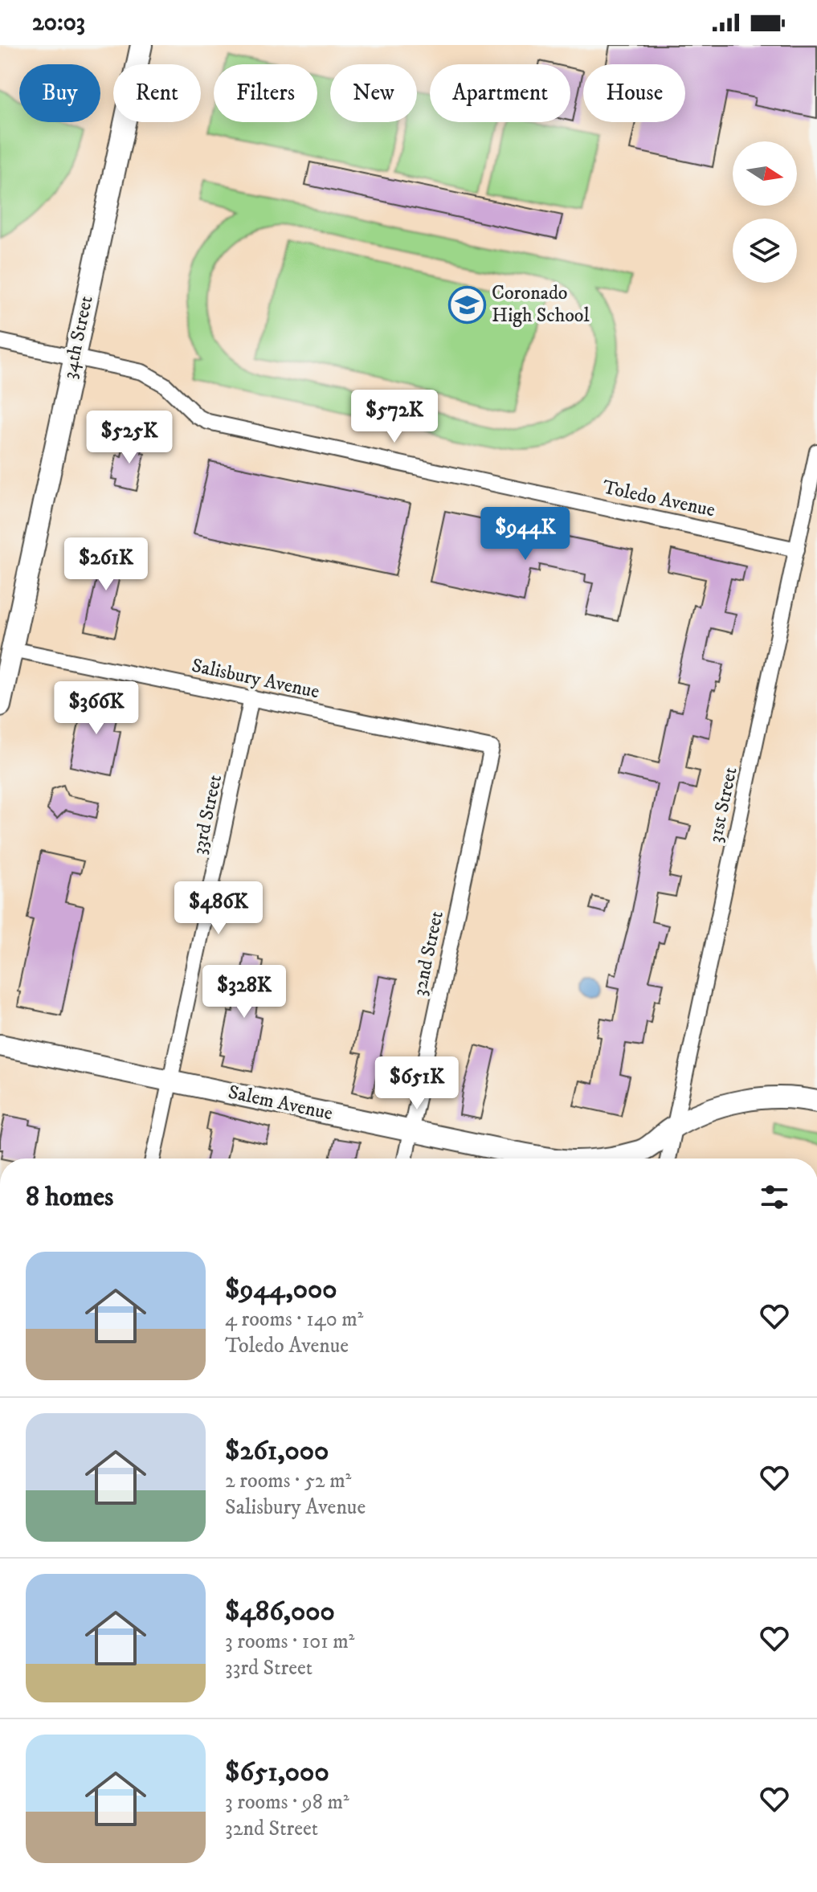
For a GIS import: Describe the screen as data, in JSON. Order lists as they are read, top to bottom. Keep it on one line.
{"streets":{"street":["34th Street","Toledo Avenue","Salisbury Avenue","31st Street","33rd Street","32nd Street","Salem Avenue"]},"crossings":[["34th Street","Toledo Avenue"],["34th Street","Salisbury Avenue"],["Toledo Avenue","31st Street"],["Salisbury Avenue","33rd Street"],["Salisbury Avenue","32nd Street"],["31st Street","Salem Avenue"],["33rd Street","Salem Avenue"],["32nd Street","Salem Avenue"]],"places":{"school or university":["Coronado High School"]},"north":"right","page":{"status":"20:03","chip":["Buy","Rent","Filters","New","Apartment","House"],"price":["$572K","$525K","$944K","$261K","$366K","$486K","$328K","$651K"],"heading":"8 homes","list":[{"name":"$944,000","note":"4 rooms · 140 m² · Toledo Avenue"},{"name":"$261,000","note":"2 rooms · 52 m² · Salisbury Avenue"},{"name":"$486,000","note":"3 rooms · 101 m² · 33rd Street"},{"name":"$651,000","note":"3 rooms · 98 m² · 32nd Street"}]}}
